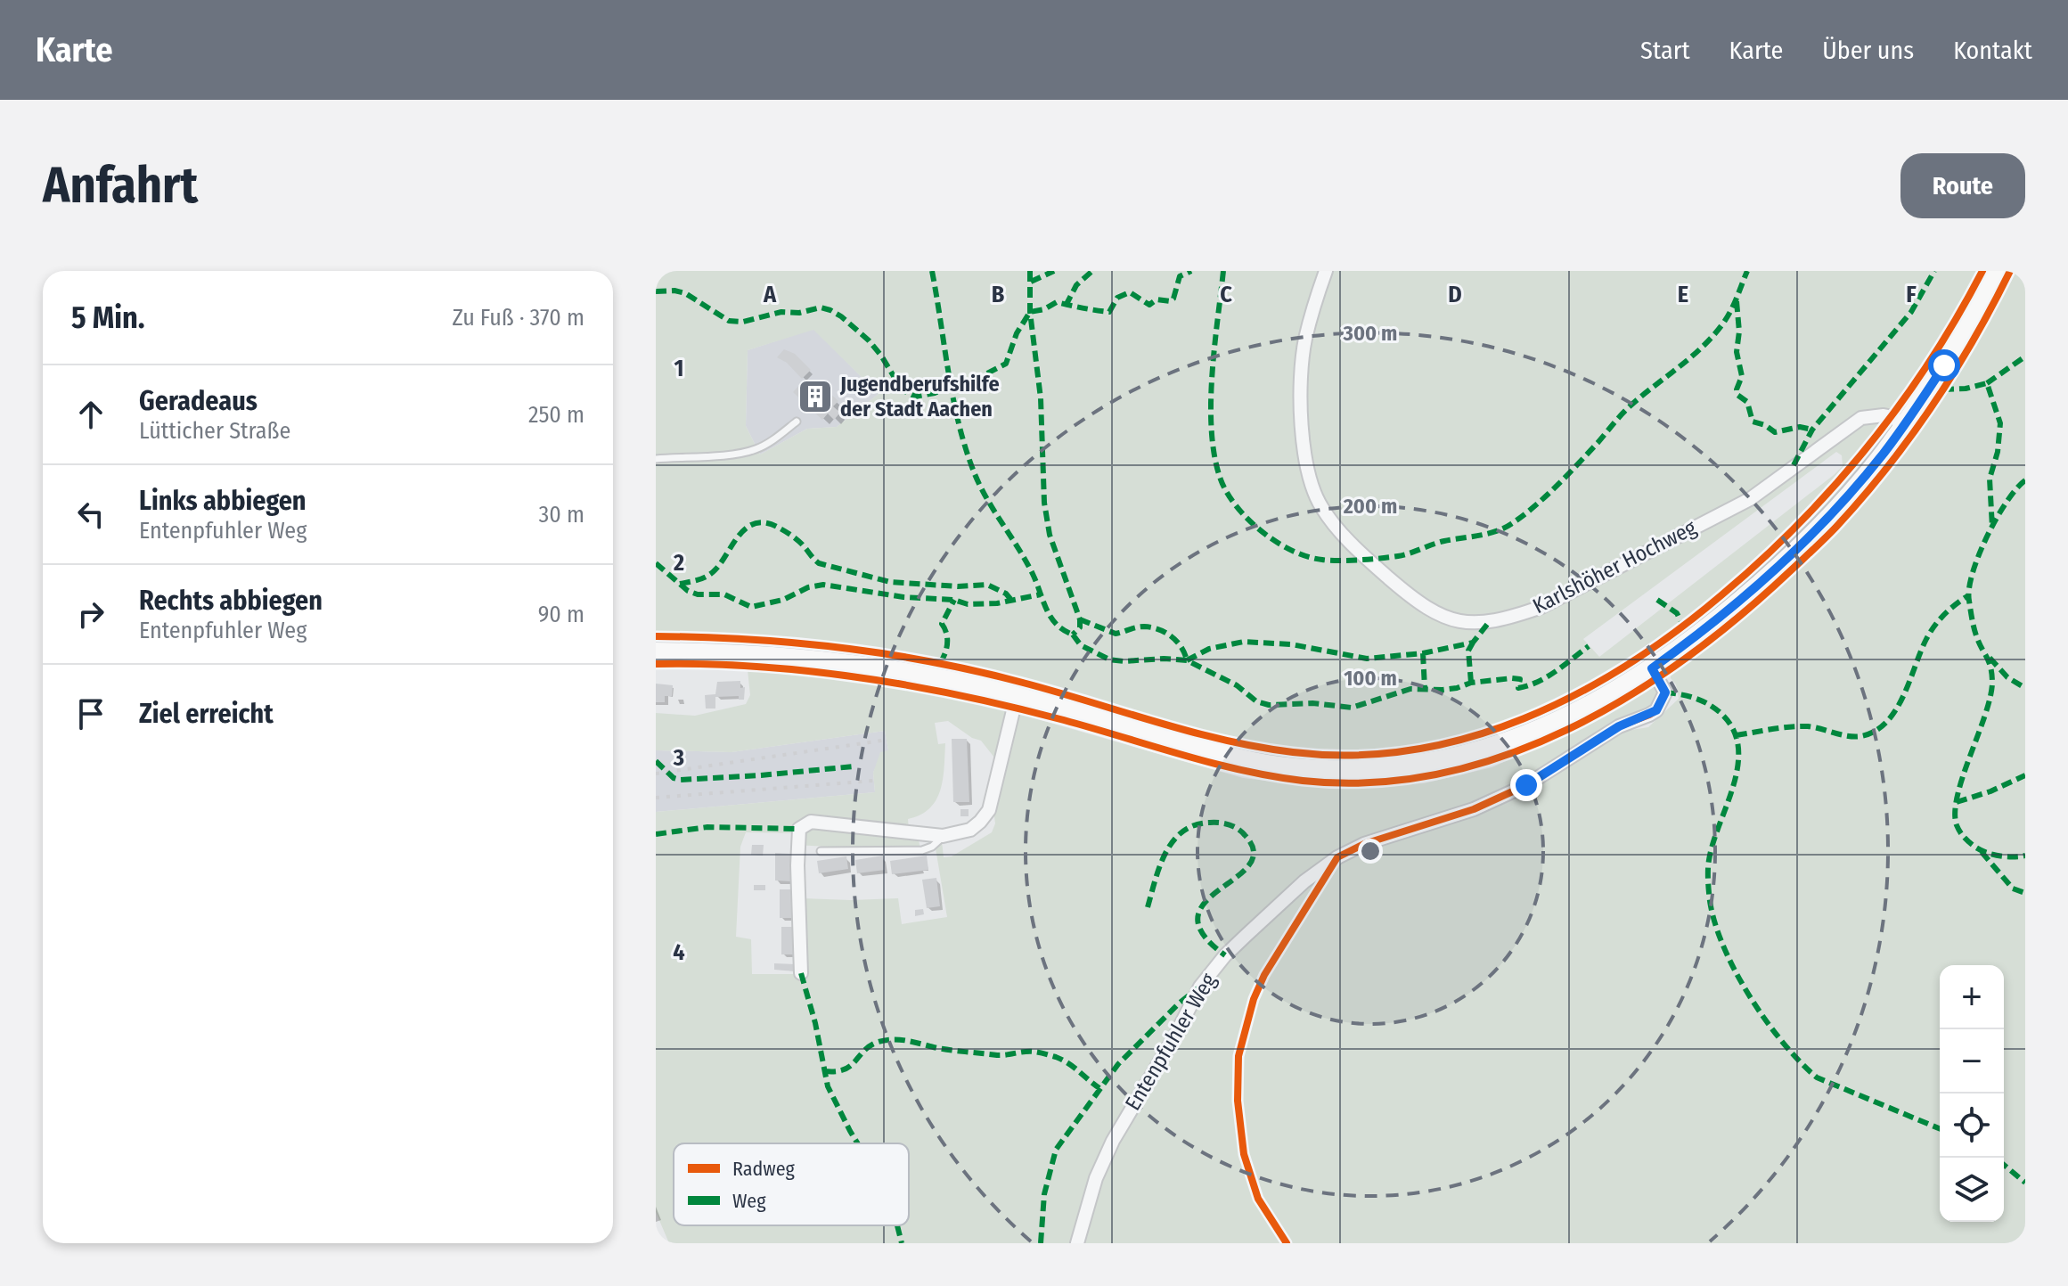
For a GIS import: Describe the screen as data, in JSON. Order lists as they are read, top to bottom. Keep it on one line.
{"streets":{"street":["Karlshöher Hochweg","Entenpfuhler Weg"]},"places":{"building":["Jugendberufshilfe der Stadt Aachen"]},"legend":["Radweg","Weg"],"page":{"header":"Karte","nav":["Start","Karte","Über uns","Kontakt"],"buttons":"Route","title":"Anfahrt","heading":["5 Min.","Zu Fuß · 370 m"],"list":[["Geradeaus","Lütticher Straße","250 m"],["Links abbiegen","Entenpfuhler Weg","30 m"],["Rechts abbiegen","Entenpfuhler Weg","90 m"],"Ziel erreicht"],"map_buttons":["+","−"]},"grid":{"columns":["A","B","C","D","E","F"],"rows":["1","2","3","4"]},"rings":["300 m","200 m","100 m"]}
